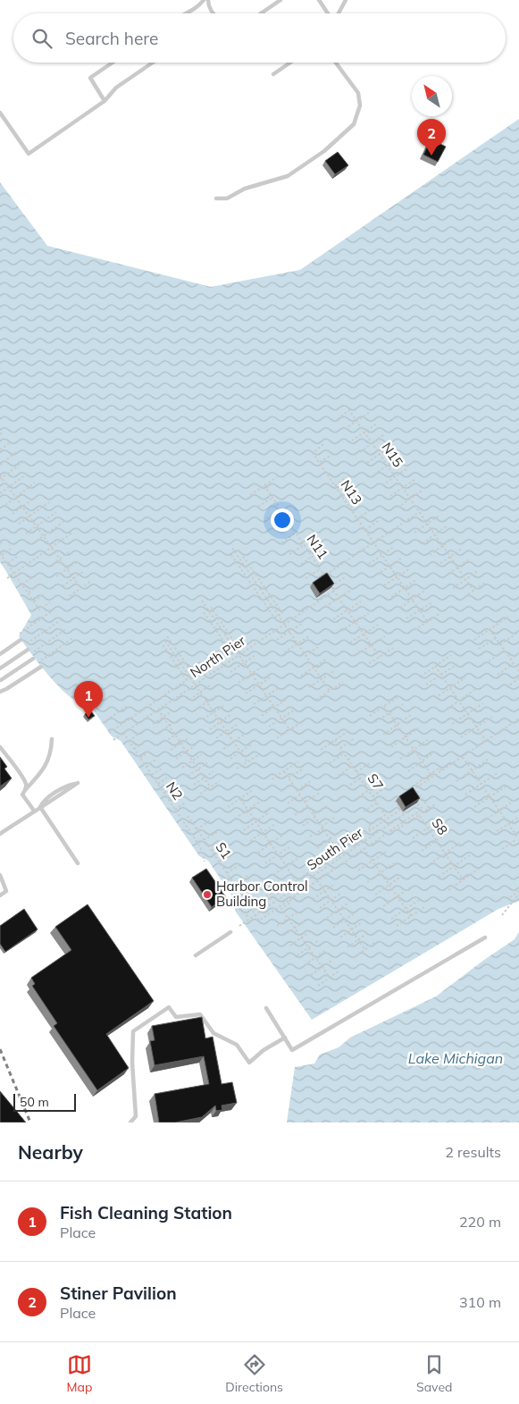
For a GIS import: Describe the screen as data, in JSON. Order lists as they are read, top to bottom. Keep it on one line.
{"streets":{"path":["N15","N13","N11","North Pier","S7","N2","S8","South Pier","S1"]},"crossings":[["N11","North Pier"],["North Pier","N2"]],"water":["Lake Michigan"],"places":["Harbor Control Building"],"scale_bar":"50 m","north":"top left","page":{"search":"Search here","pins":["2","1"],"scale":"50 m","heading":["Nearby","2 results"],"list":[{"mark":"1","name":"Fish Cleaning Station","note":"Place","value":"220 m"},{"mark":"2","name":"Stiner Pavilion","note":"Place","value":"310 m"}],"nav":["Map","Directions","Saved"]}}
